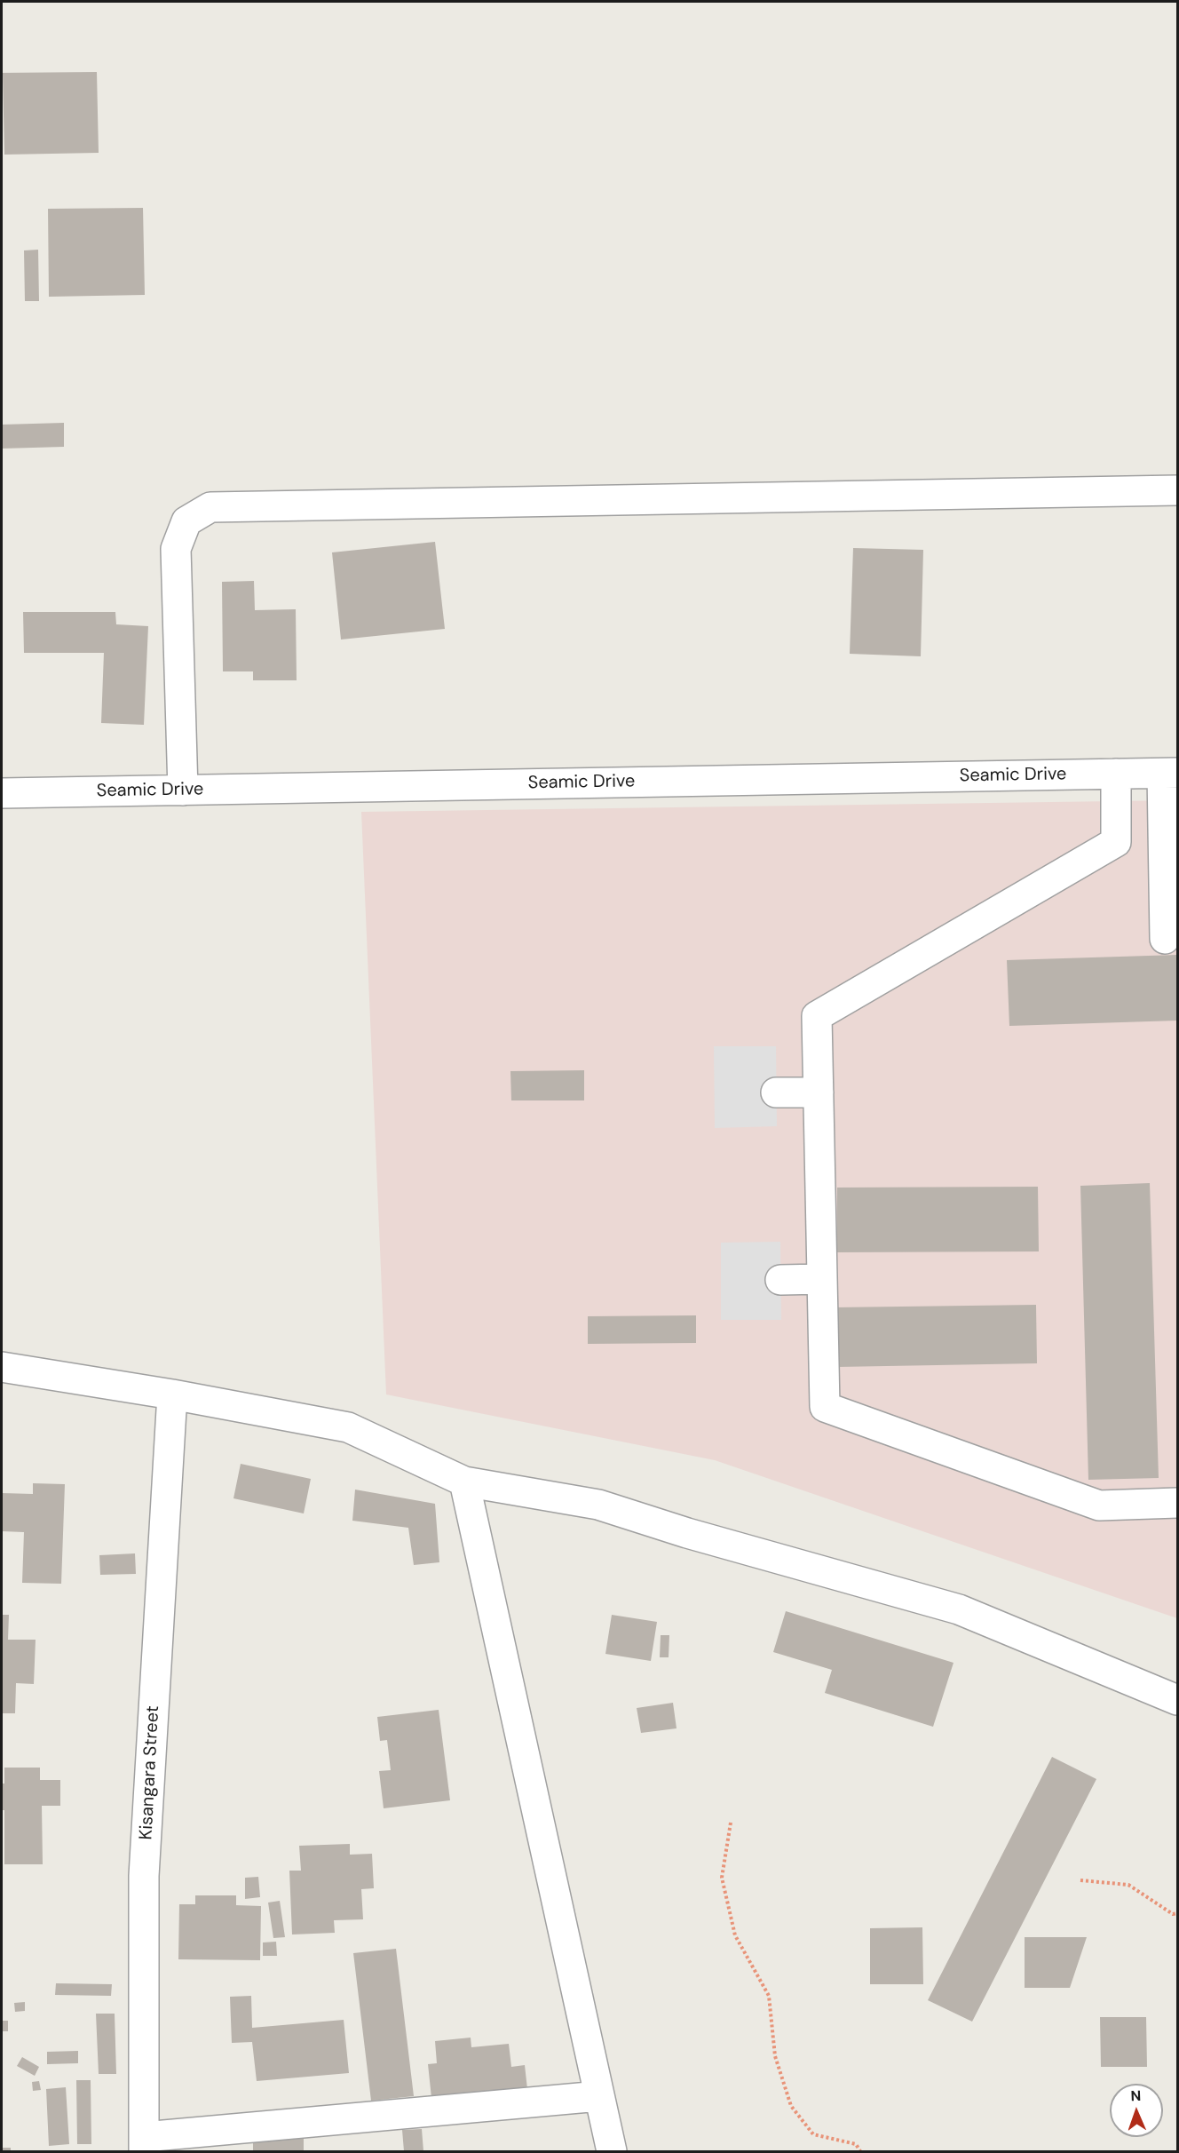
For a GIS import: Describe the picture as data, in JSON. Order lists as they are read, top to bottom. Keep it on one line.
{"streets":{"street":["Seamic Drive","Kisangara Street"]},"north":"top"}
